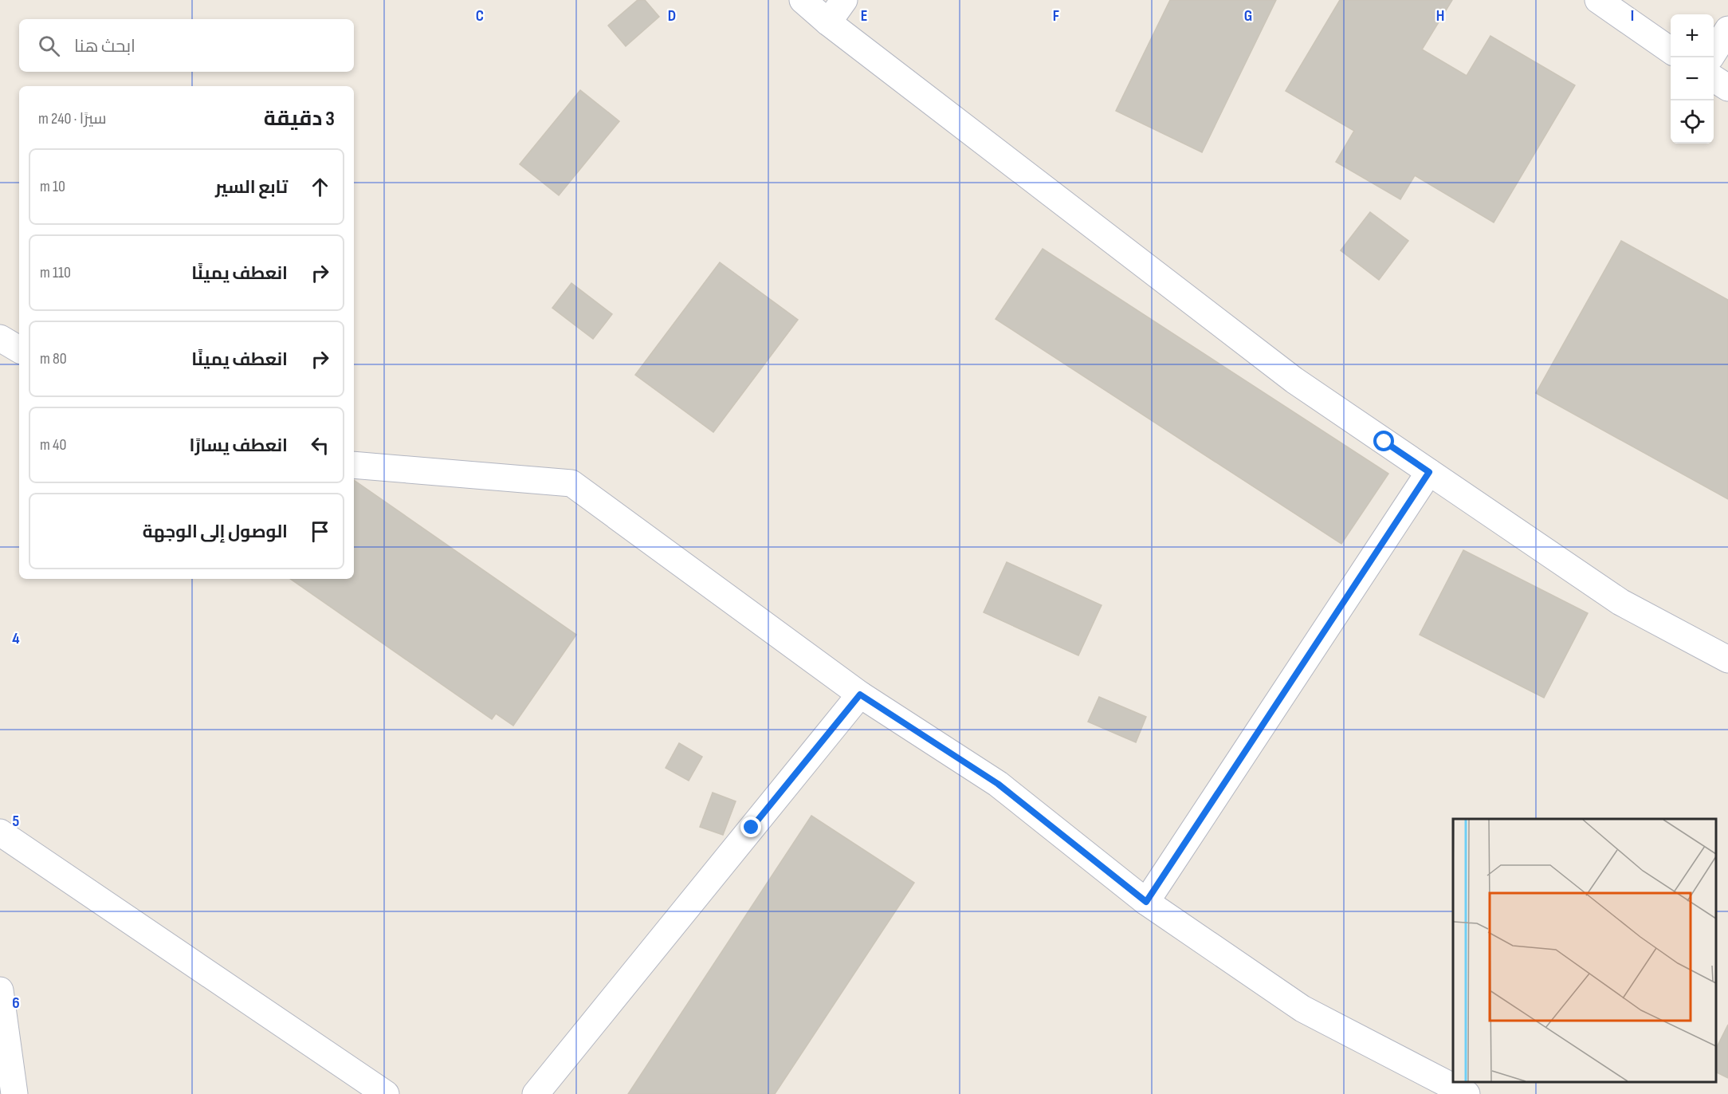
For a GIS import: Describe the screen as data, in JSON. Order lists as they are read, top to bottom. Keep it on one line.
{"page":{"map_buttons":["+","−"],"search":"ابحث هنا","heading":["3 دقيقة","سيرًا · 240 m"],"list":[["تابع السير","10 m"],["انعطف يمينًا","110 m"],["انعطف يمينًا","80 m"],["انعطف يسارًا","40 m"],"الوصول إلى الوجهة"]},"grid":{"columns":["C","D","E","F","G","H","I"],"rows":["4","5","6"]}}
